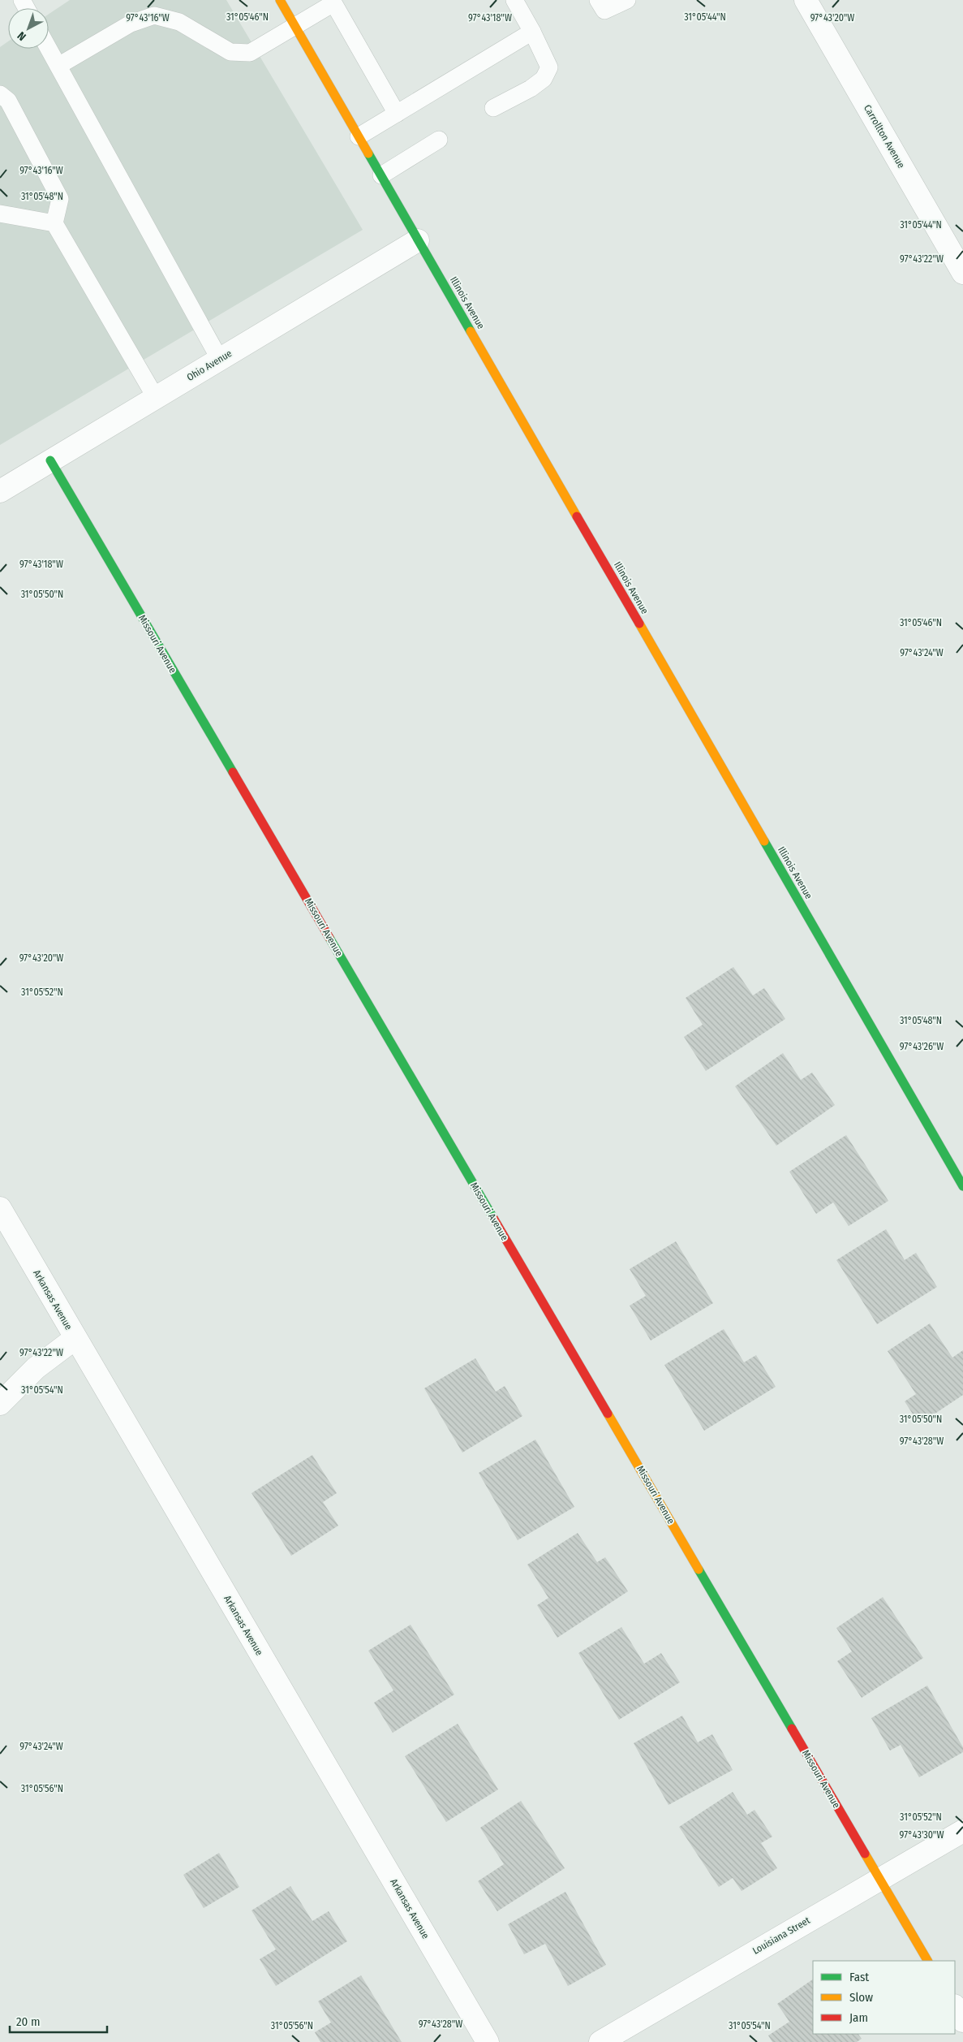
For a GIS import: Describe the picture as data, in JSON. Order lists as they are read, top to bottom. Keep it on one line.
{"streets":{"street":["Carrollton Avenue","Illinois Avenue","Ohio Avenue","Missouri Avenue","Arkansas Avenue","Louisiana Street"]},"crossings":[["Illinois Avenue","Ohio Avenue"],["Ohio Avenue","Missouri Avenue"],["Missouri Avenue","Louisiana Street"]],"legend":["Fast","Slow","Jam"],"scale_bar":"20 m","north":"bottom left","coordinates":["31°05'44\"N","31°05'46\"N","97°43'16\"W","97°43'18\"W","97°43'20\"W","31°05'48\"N","97°43'22\"W","31°05'50\"N","97°43'24\"W","31°05'52\"N","97°43'26\"W","31°05'54\"N","97°43'28\"W","31°05'56\"N","97°43'30\"W"]}
